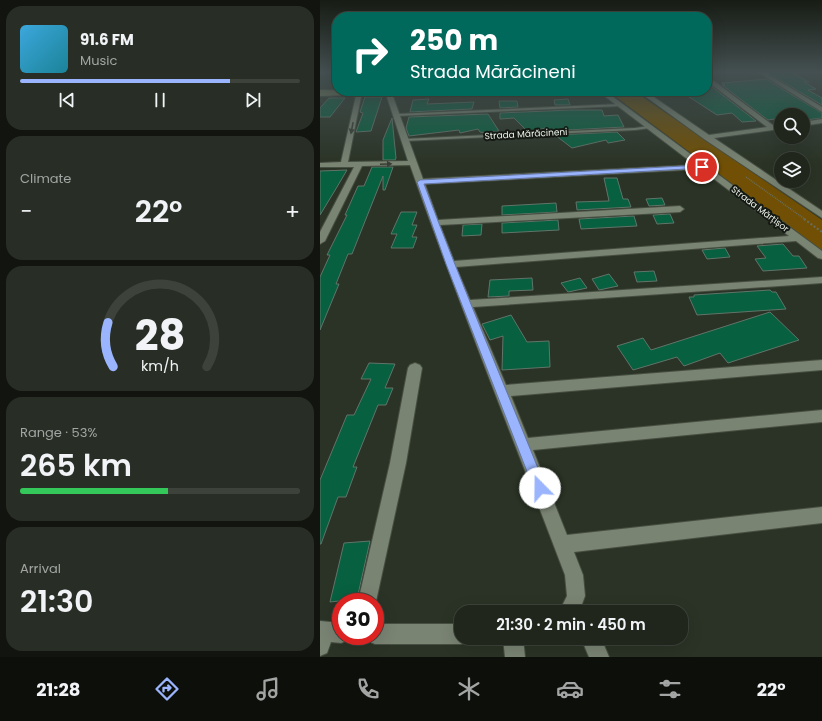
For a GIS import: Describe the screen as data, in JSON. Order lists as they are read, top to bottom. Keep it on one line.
{"streets":{"street":["Strada Mărțișor"],"lane":["Strada Mărăcineni"]},"crossings":[["Strada Mărăcineni","Strada Mărțișor"]],"page":{"turn":["250 m","Strada Mărăcineni"],"song":["91.6 FM","Music"],"tile":["Climate",["Range · 53%","265 km"],["Arrival","21:30"]],"heat":["−","22°","+"],"limit":"30","trip":"21:30 · 2 min · 450 m","tabs":["21:28","22°"],"gauge":["28","km/h"]}}
